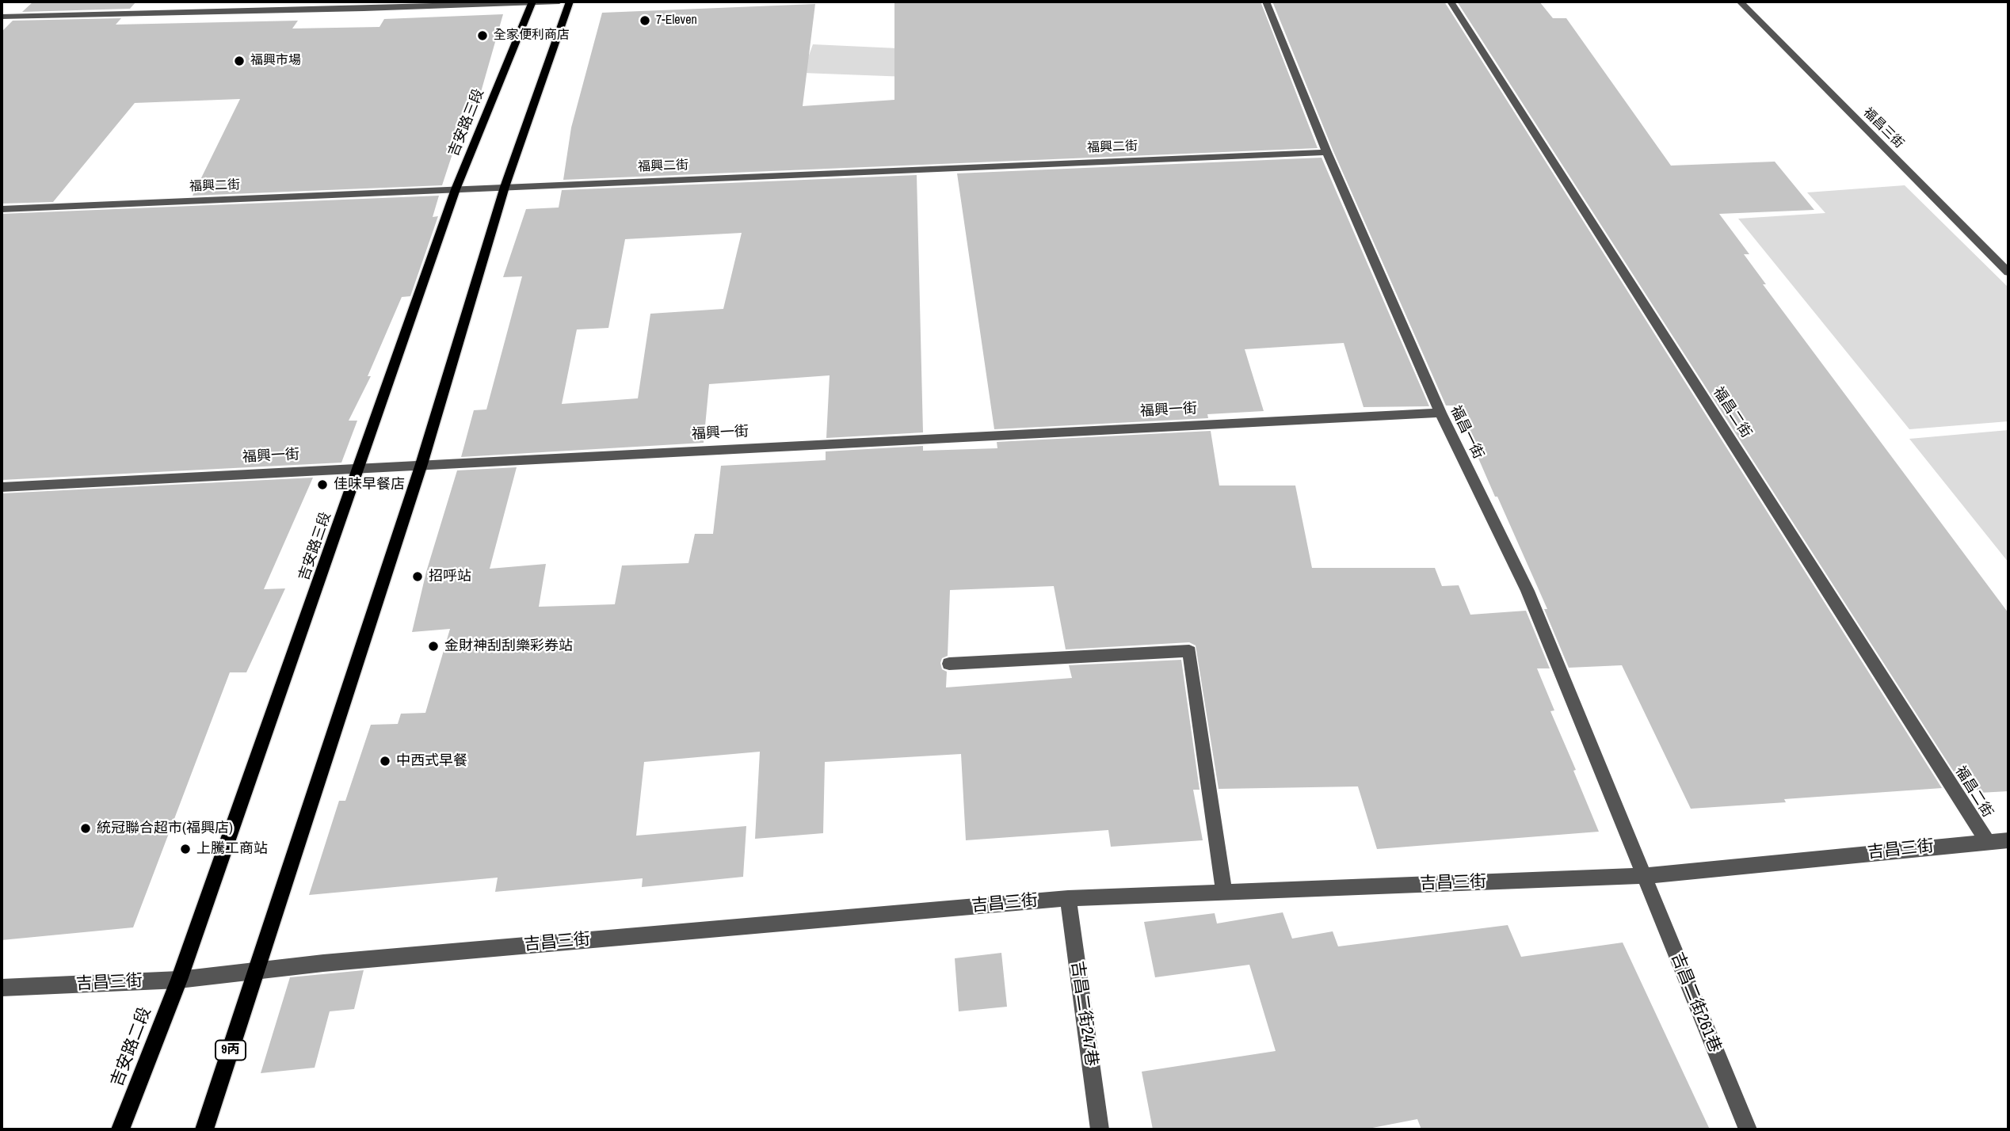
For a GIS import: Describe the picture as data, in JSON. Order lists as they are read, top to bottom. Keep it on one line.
{"streets":{"main road":["吉安路三段","吉安路二段","9丙"],"street":["福昌三街","福興二街","福興一街","福昌二街","福昌一街","吉昌三街","吉昌二街261巷","吉昌二街247巷"]},"crossings":[["吉安路三段","福興二街"],["吉安路三段","福興一街"],["吉安路三段","吉昌三街"],["吉安路三段","吉安路二段"],["福興二街","福昌一街"],["福興二街","9丙"],["福興一街","福昌一街"],["福興一街","9丙"],["福昌二街","吉昌三街"],["福昌一街","吉昌三街"],["福昌一街","吉昌二街261巷"],["吉昌三街","吉昌二街261巷"],["吉昌三街","吉昌二街247巷"],["吉昌三街","吉安路二段"],["吉昌三街","9丙"]],"places":["7-Eleven","全家便利商店","福興市場","佳味早餐店","招呼站","金財神刮刮樂彩券站","中西式早餐","統冠聯合超市(福興店)","上騰工商站"]}
